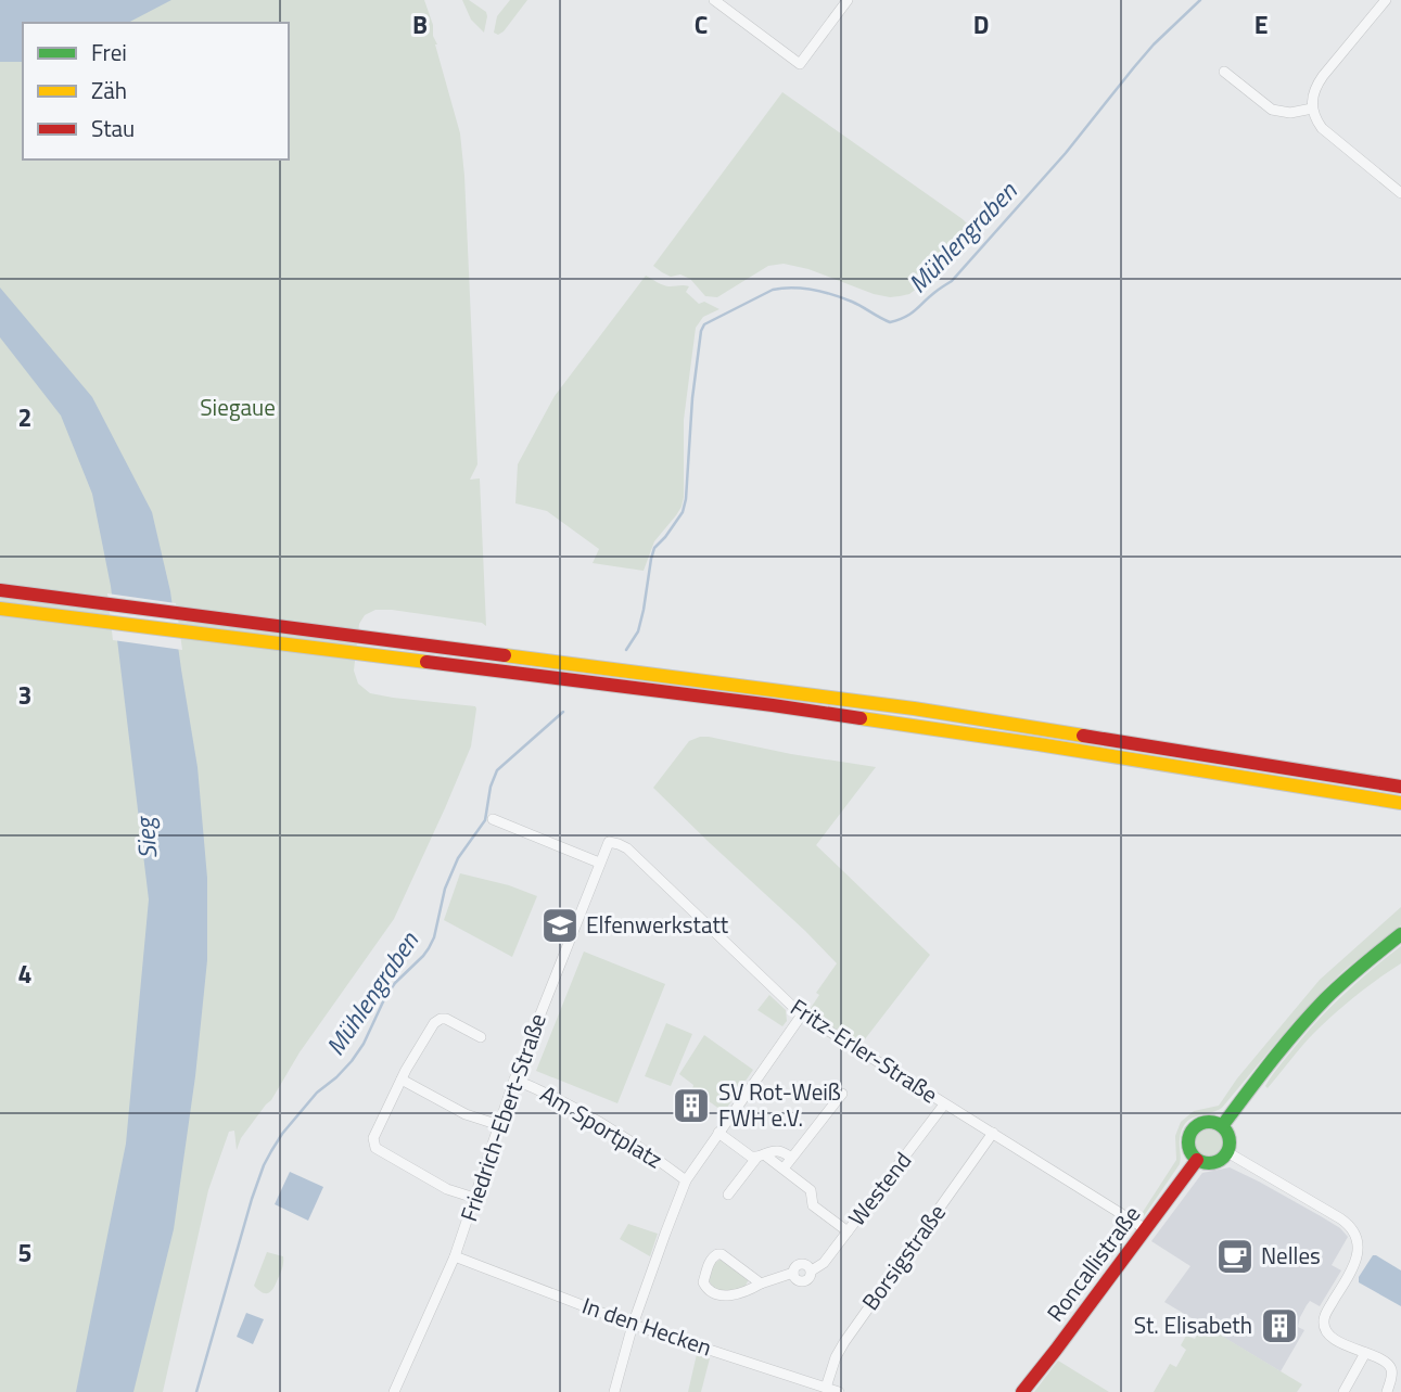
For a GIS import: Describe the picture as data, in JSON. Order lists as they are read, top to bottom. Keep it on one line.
{"streets":{"main road":["Roncallistraße"],"street":["Fritz-Erler-Straße","Friedrich-Ebert-Straße","Am Sportplatz","Westend","Borsigstraße","In den Hecken"]},"crossings":[["Fritz-Erler-Straße","Friedrich-Ebert-Straße"],["Fritz-Erler-Straße","Westend"],["Fritz-Erler-Straße","Borsigstraße"],["Fritz-Erler-Straße","Roncallistraße"],["Friedrich-Ebert-Straße","Am Sportplatz"],["Friedrich-Ebert-Straße","In den Hecken"],["Borsigstraße","In den Hecken"]],"water":["Mühlengraben","Sieg"],"parks":["Siegaue"],"places":{"school or university":["Elfenwerkstatt"],"building":["SV Rot-Weiß FWH e.V.","St. Elisabeth"],"cafe":["Nelles"]},"legend":["Frei","Zäh","Stau"],"grid":{"columns":["B","C","D","E"],"rows":["2","3","4","5"]}}
